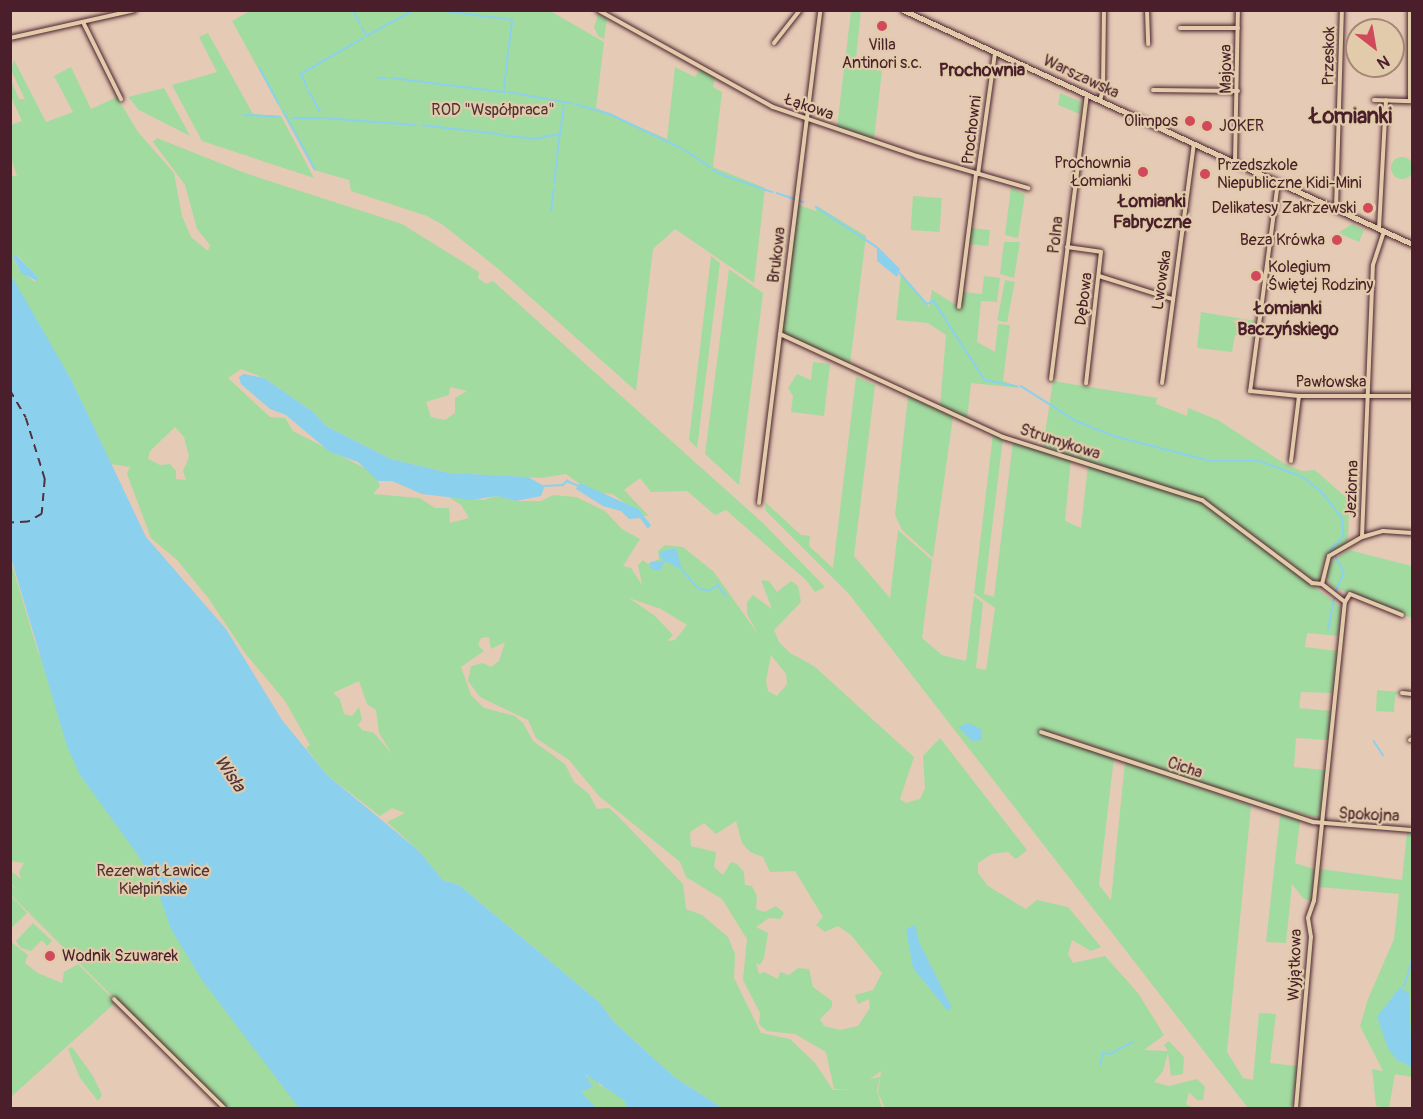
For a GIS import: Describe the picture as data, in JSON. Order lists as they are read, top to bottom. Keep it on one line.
{"streets":{"street":["Przeskok","Majowa","Warszawska","Łąkowa","Prochowni","Polna","Brukowa","Lwowska","Dębowa","Pawłowska","Strumykowa","Jeziorna","Cicha","Spokojna","Wyjątkowa"]},"crossings":[["Przeskok","Warszawska"],["Majowa","Warszawska"],["Warszawska","Prochowni"],["Warszawska","Polna"],["Warszawska","Lwowska"],["Warszawska","Pawłowska"],["Warszawska","Jeziorna"],["Łąkowa","Prochowni"],["Łąkowa","Brukowa"],["Polna","Dębowa"],["Brukowa","Strumykowa"],["Pawłowska","Jeziorna"],["Strumykowa","Jeziorna"],["Cicha","Spokojna"],["Cicha","Wyjątkowa"],["Spokojna","Wyjątkowa"]],"districts":["Prochownia","Łomianki","Łomianki Fabryczne","Łomianki Baczyńskiego"],"water":["Wisła"],"parks":["ROD \"Współpraca\"","Rezerwat Ławice Kiełpińskie"],"places":["Villa Antinori s.c.","Olimpos","JOKER","Prochownia Łomianki","Przedszkole Niepubliczne Kidi-Mini","Delikatesy Zakrzewski","Beza Krówka","Kolegium Świętej Rodziny","Wodnik Szuwarek"],"north":"bottom right"}
